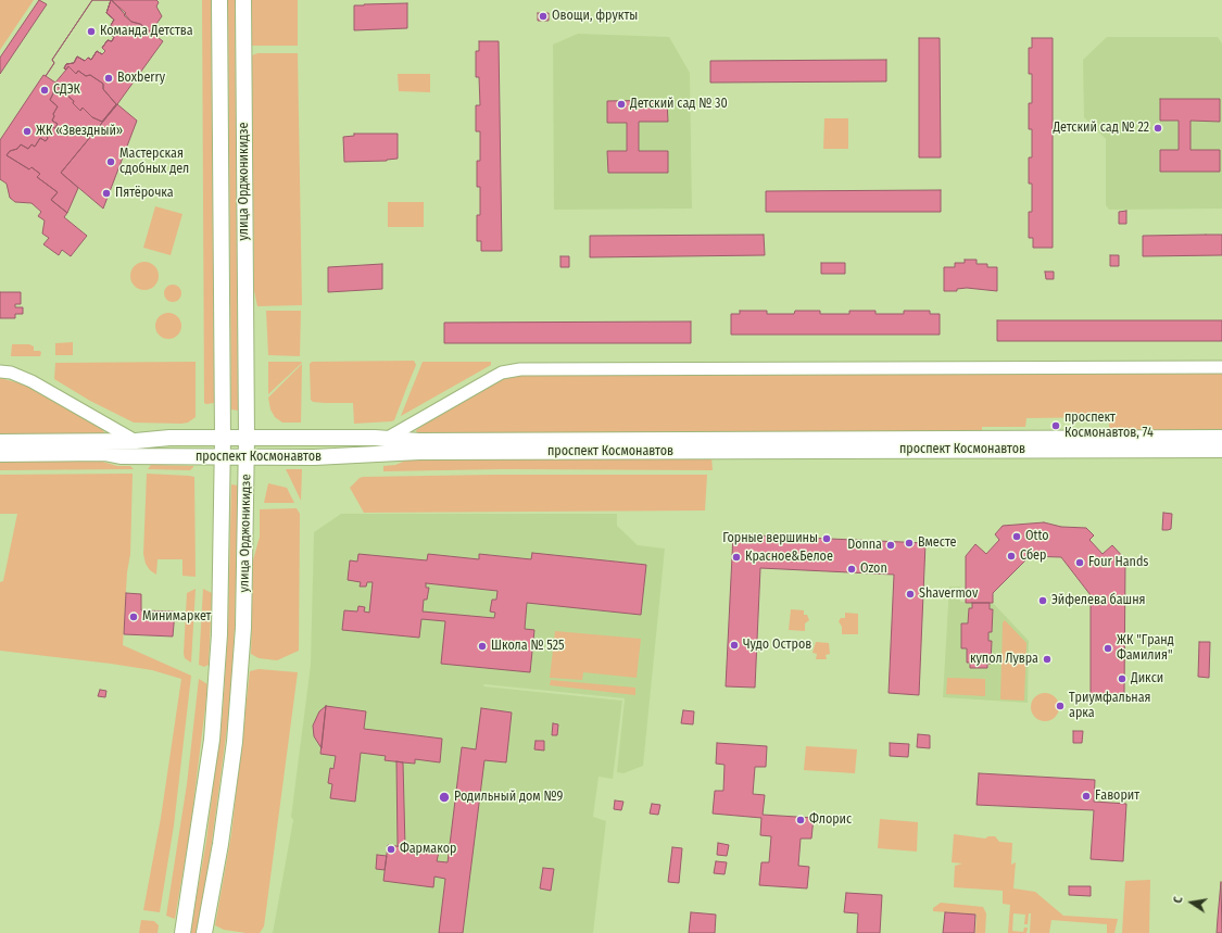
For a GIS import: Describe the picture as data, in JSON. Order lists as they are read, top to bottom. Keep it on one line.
{"streets":{"street":["улица Орджоникидзе","проспект Космонавтов"]},"crossings":[["улица Орджоникидзе","проспект Космонавтов"]],"places":["Овощи, фрукты","Команда Детства","Boxberry","СДЭК","Детский сад № 30","Детский сад № 22","ЖК «Звездный»","Мастерская сдобных дел","Пятёрочка","проспект Космонавтов, 74","Otto","Горные вершины","Вместе","Donna","Сбер","Красное&Белое","Four Hands","Ozon","Shavermov","Эйфелева башня","Минимаркет","Чудо Остров","Школа № 525","ЖК \"Гранд Фамилия\"","купол Лувра","Дикси","Триумфальная арка","Fаворит","Родильный дом №9","Флорис","Фармакор"],"north":"left"}
